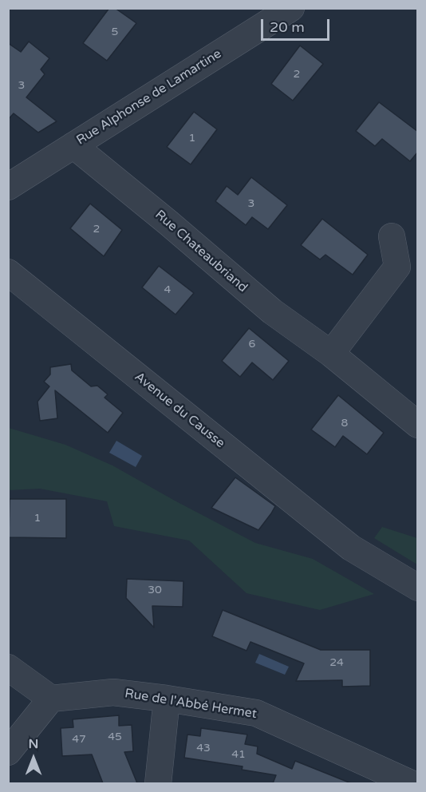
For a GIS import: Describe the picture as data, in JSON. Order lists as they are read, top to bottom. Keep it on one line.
{"streets":{"street":["Rue Alphonse de Lamartine","Rue Chateaubriand","Avenue du Causse","Rue de l'Abbé Hermet"]},"crossings":[["Rue Alphonse de Lamartine","Rue Chateaubriand"]],"house_numbers":["5","2","3","1","3","2","4","6","8","1","30","24","45","47","43","41"],"scale_bar":"20 m","north":"top"}
